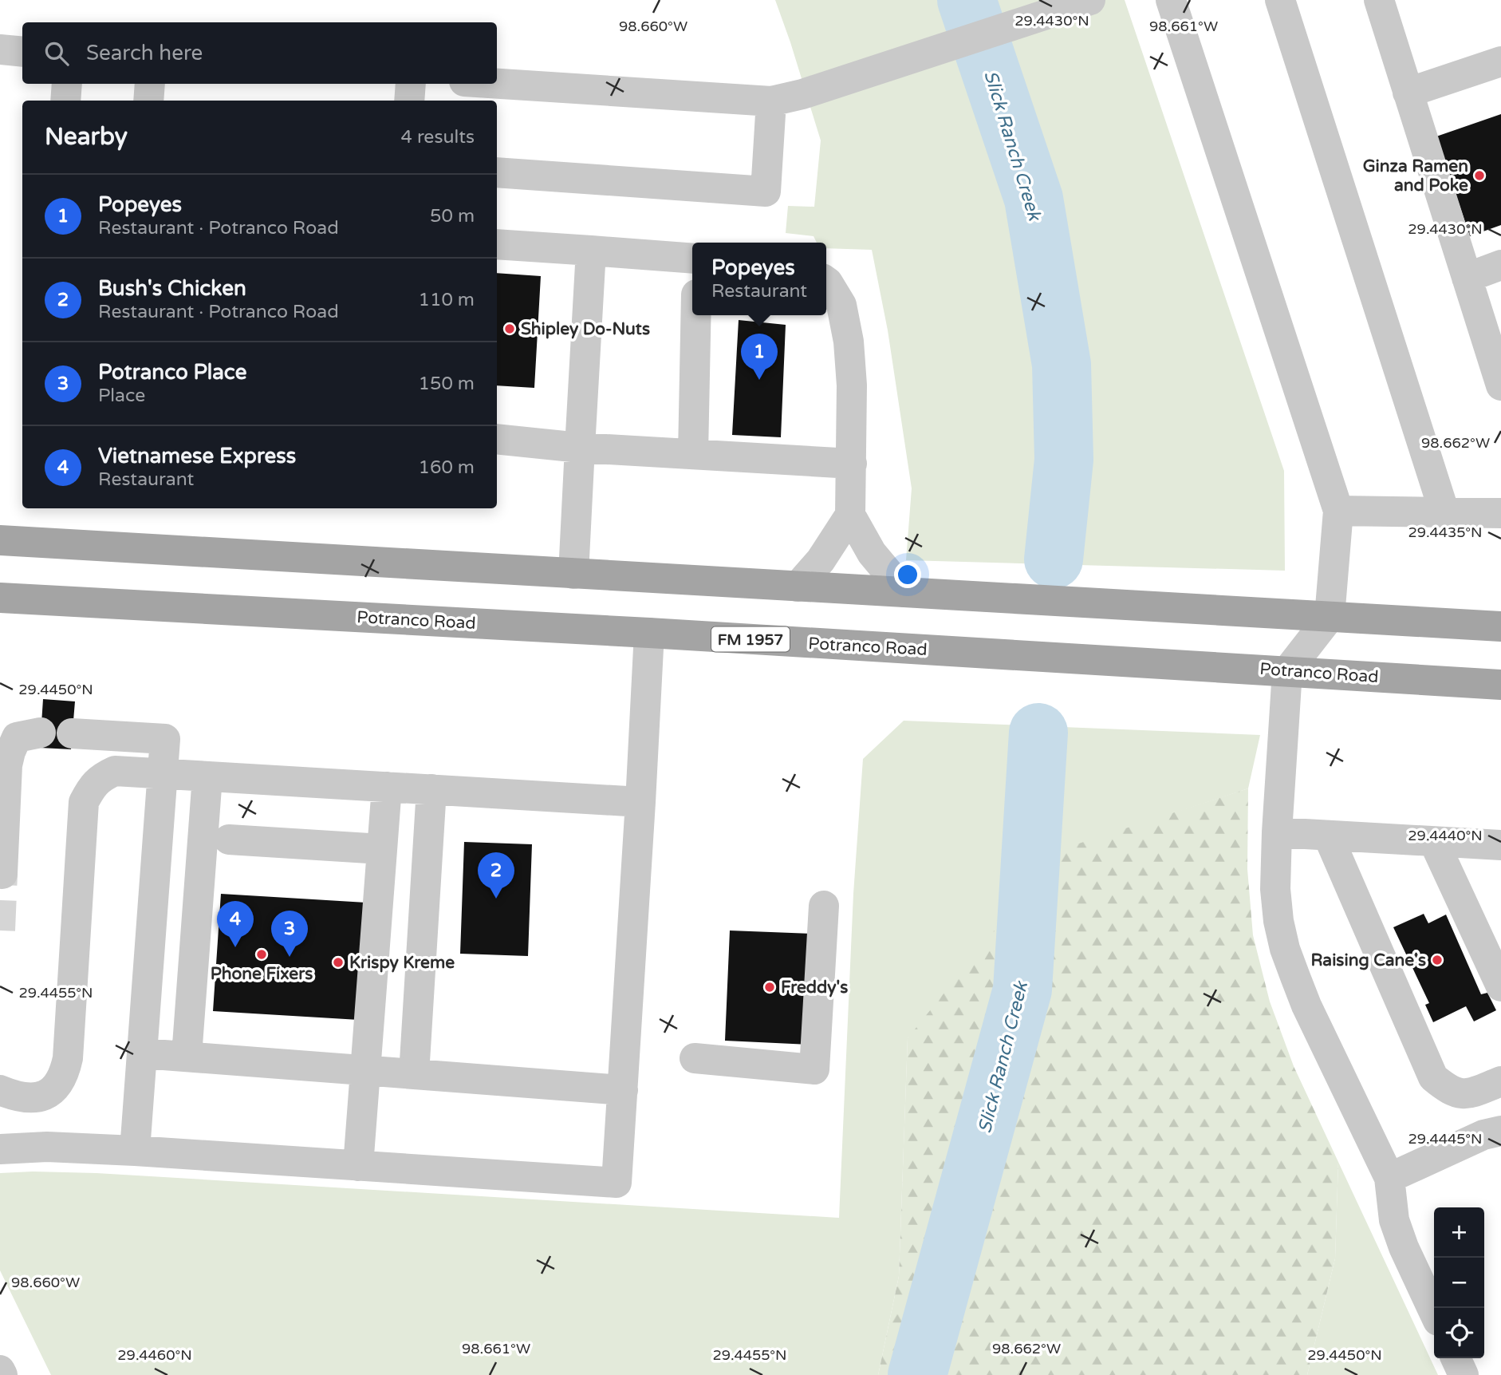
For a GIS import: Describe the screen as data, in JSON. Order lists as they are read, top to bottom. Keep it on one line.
{"streets":{"main road":["Potranco Road","FM 1957"]},"water":["Slick Ranch Creek"],"places":["Ginza Ramen and Poke","Shipley Do-Nuts","Phone Fixers","Raising Cane's","Krispy Kreme","Freddy's"],"page":{"search":"Search here","heading":["Nearby","4 results"],"list":[{"mark":"1","name":"Popeyes","note":"Restaurant · Potranco Road","value":"50 m"},{"mark":"2","name":"Bush's Chicken","note":"Restaurant · Potranco Road","value":"110 m"},{"mark":"3","name":"Potranco Place","note":"Place","value":"150 m"},{"mark":"4","name":"Vietnamese Express","note":"Restaurant","value":"160 m"}],"popup":["Popeyes","Restaurant"],"pins":["1","2","4","3"],"map_buttons":["+","−"]},"coordinates":["29.4430°N","98.660°W","98.661°W","98.662°W","29.4435°N","29.4450°N","29.4440°N","29.4455°N","29.4445°N","29.4460°N"]}
